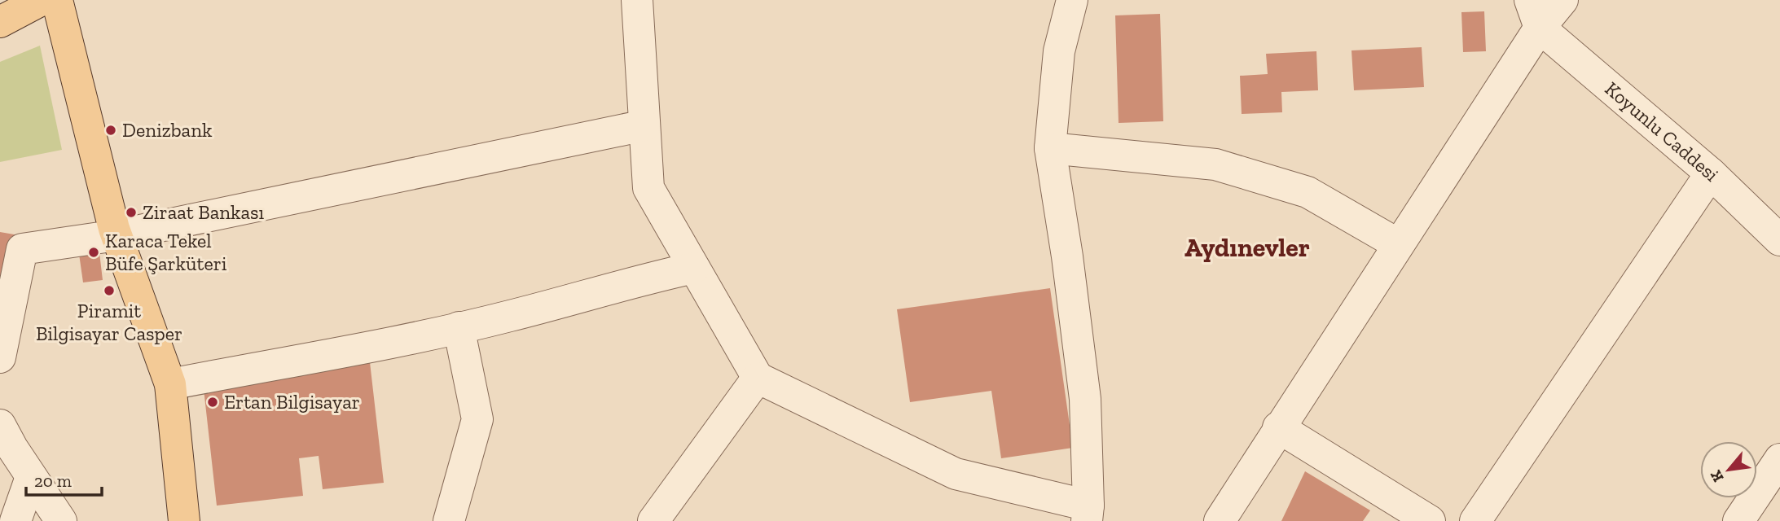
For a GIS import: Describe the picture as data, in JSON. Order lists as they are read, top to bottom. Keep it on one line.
{"streets":{"street":["Koyunlu Caddesi"]},"districts":["Aydınevler"],"places":["Denizbank","Ziraat Bankası","Karaca Tekel Büfe Şarküteri","Piramit Bilgisayar Casper","Ertan Bilgisayar"],"scale_bar":"20 m","north":"bottom left"}
